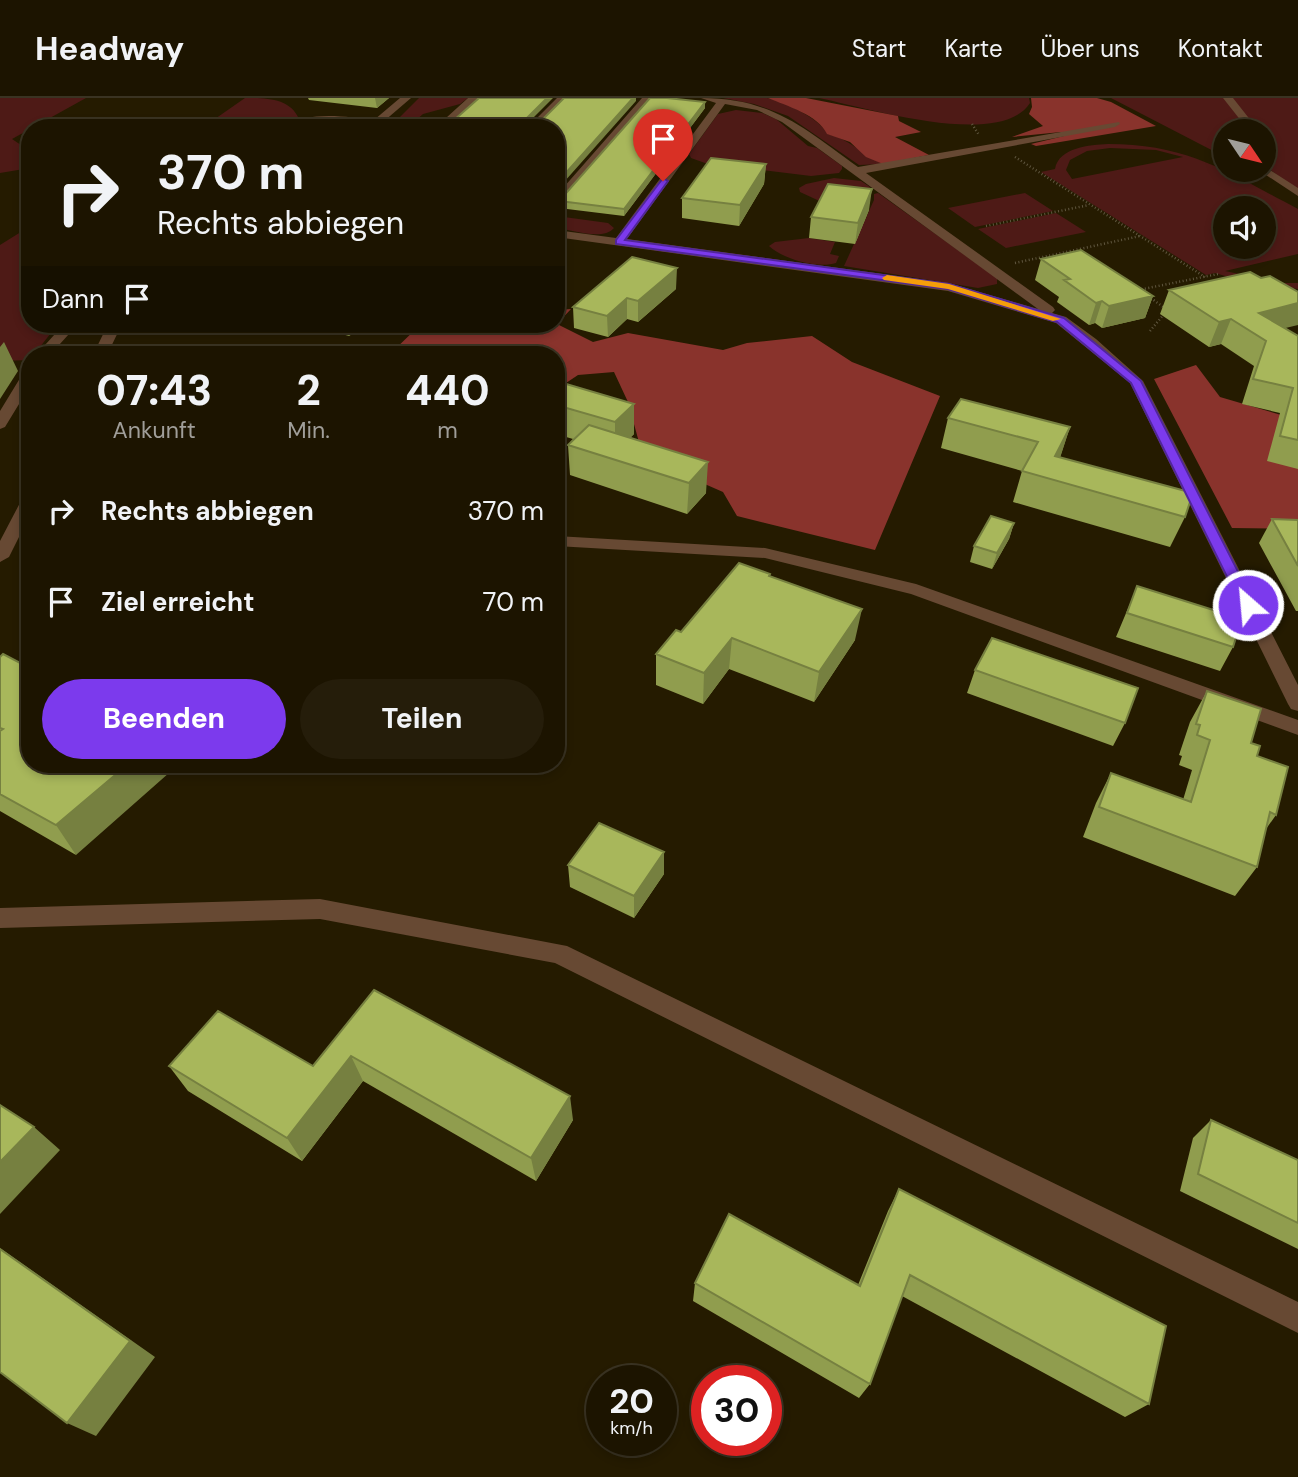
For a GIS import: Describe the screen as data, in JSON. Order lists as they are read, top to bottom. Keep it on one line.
{"north":"bottom right","page":{"header":"Headway","nav":["Start","Karte","Über uns","Kontakt"],"turn":["370 m","Rechts abbiegen"],"then":"Dann","eta":["07:43","Ankunft","2","Min.","440","m"],"list":[{"name":"Rechts abbiegen","value":"370 m"},{"name":"Ziel erreicht","value":"70 m"}],"buttons":["Beenden","Teilen"],"speed":"20 km/h","limit":"30"}}
